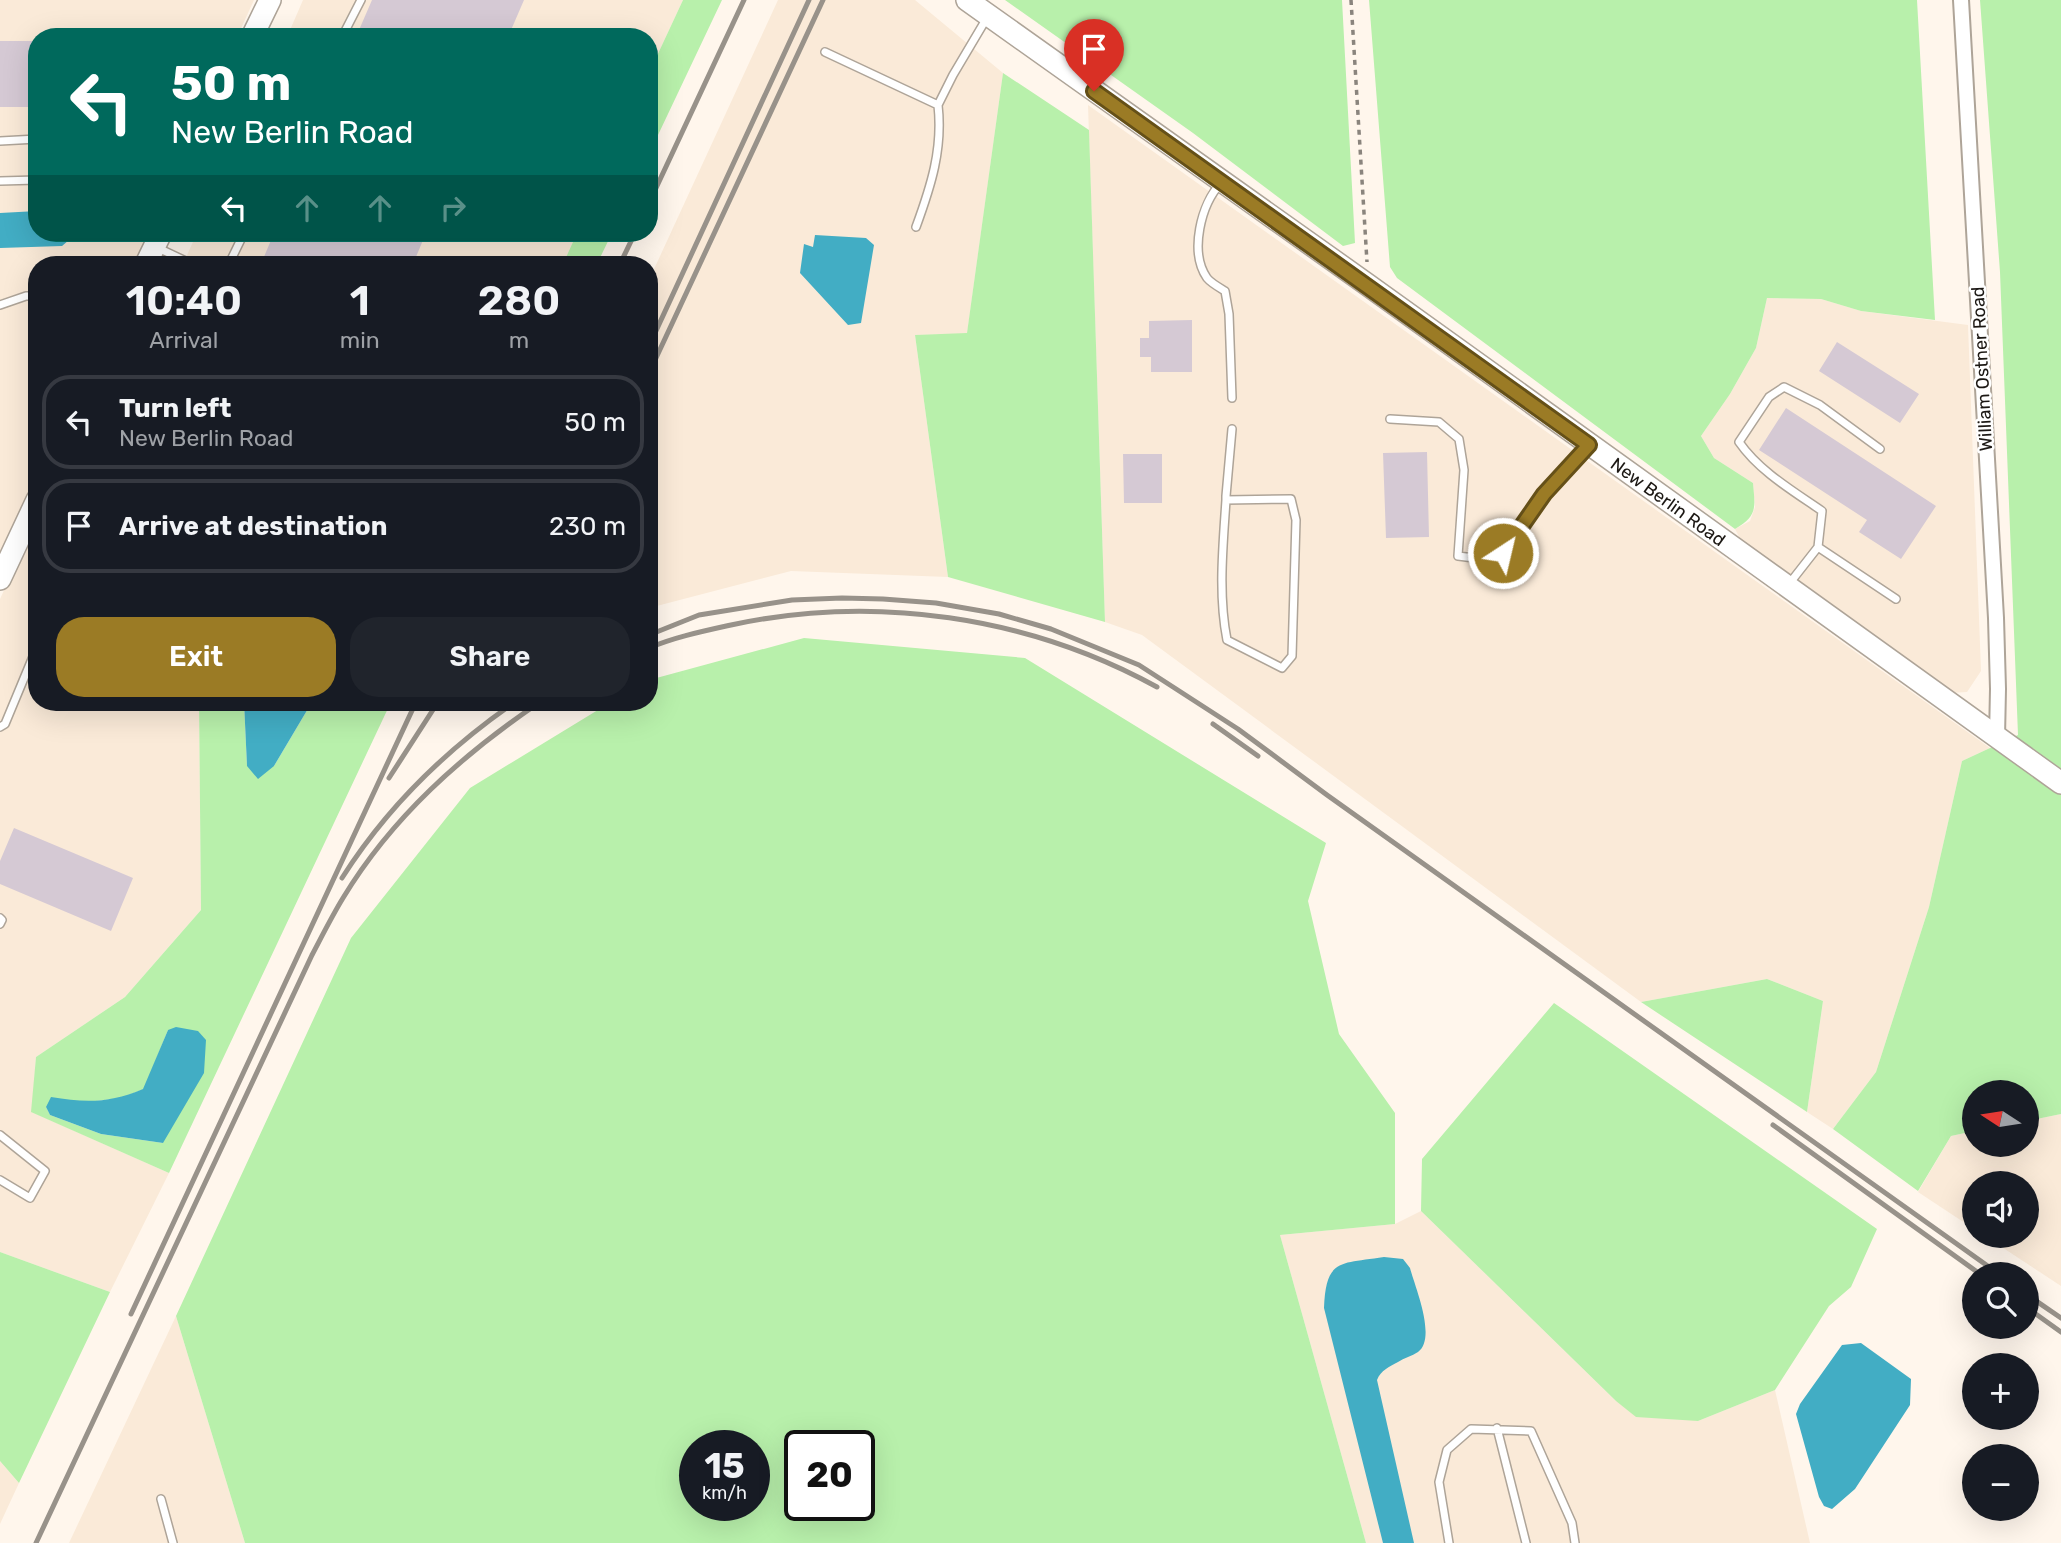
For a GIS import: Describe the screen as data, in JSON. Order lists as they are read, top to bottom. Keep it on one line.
{"streets":{"street":["William Ostner Road","New Berlin Road"]},"crossings":[["William Ostner Road","New Berlin Road"]],"north":"left","page":{"turn":["50 m","New Berlin Road"],"eta":["10:40","Arrival","1","min","280","m"],"list":[{"name":"Turn left","note":"New Berlin Road","value":"50 m"},{"name":"Arrive at destination","value":"230 m"}],"buttons":["Exit","Share"],"map_buttons":["+","−"],"speed":"15 km/h","limit":"20"}}
